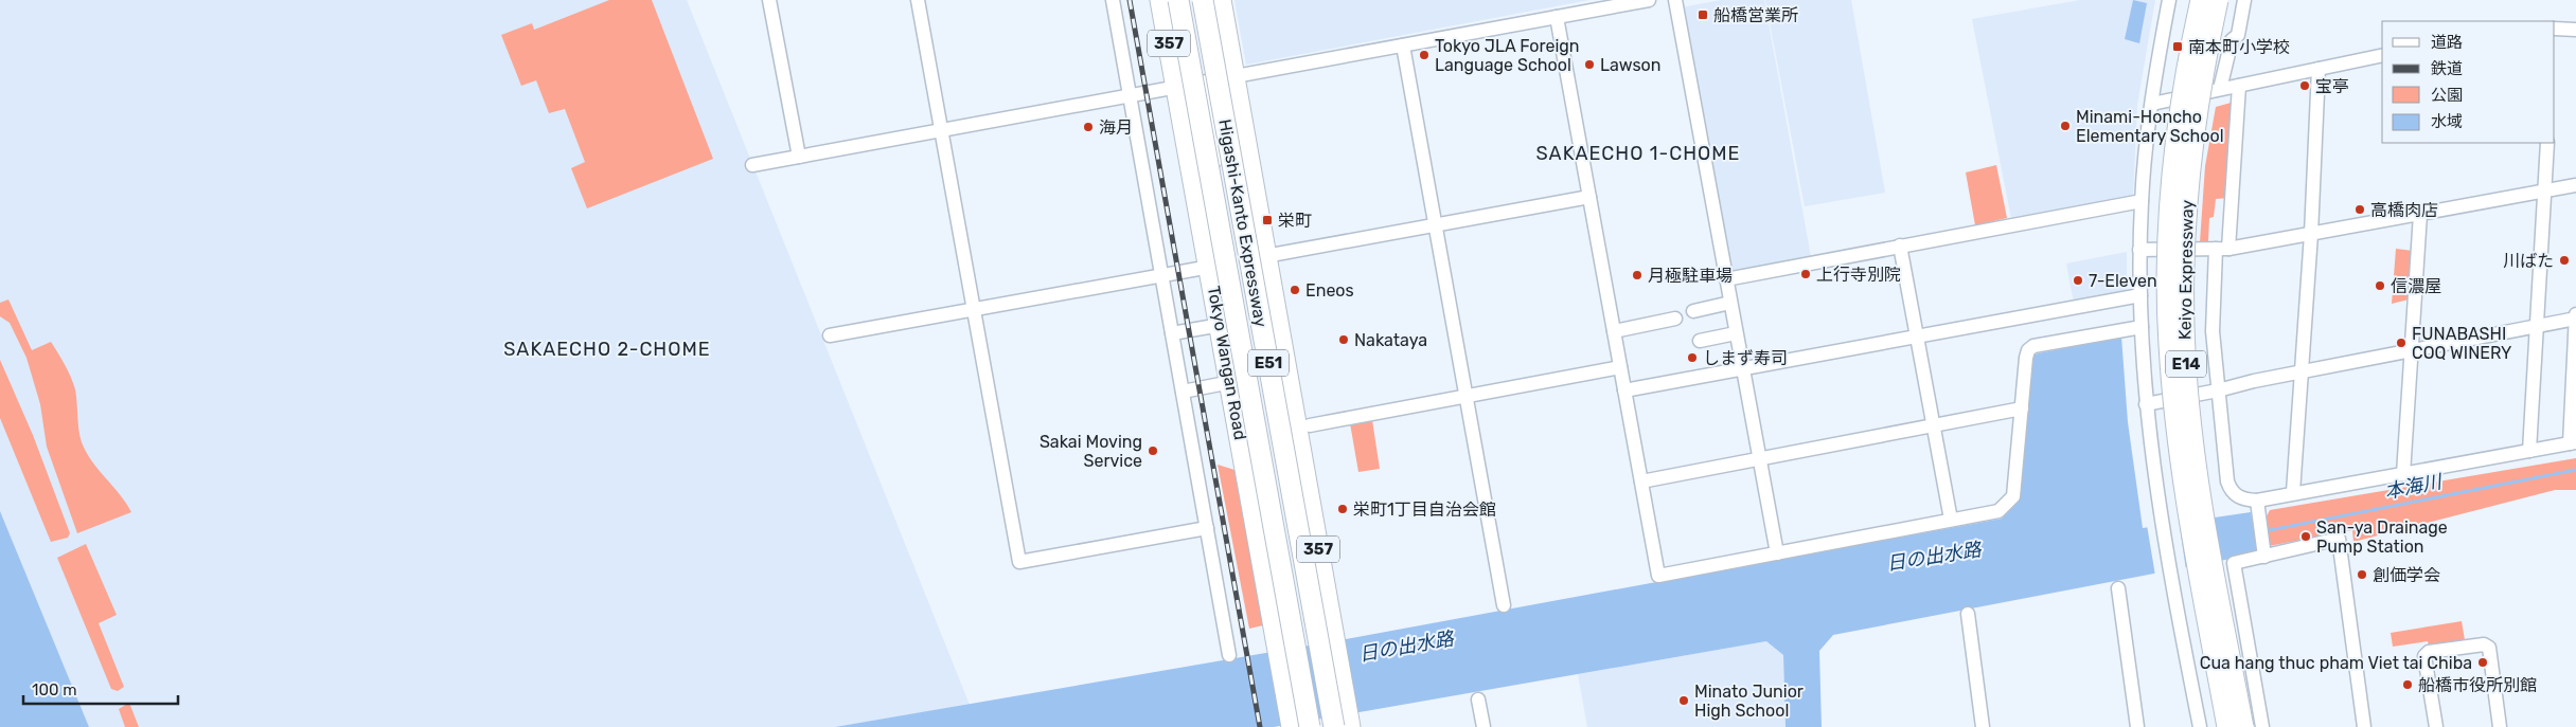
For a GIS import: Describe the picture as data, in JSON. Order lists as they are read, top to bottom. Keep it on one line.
{"streets":{"highway":["357","Higashi-Kanto Expressway","Keiyo Expressway","Tokyo Wangan Road","E51","E14"]},"districts":["SAKAECHO 1-CHOME","SAKAECHO 2-CHOME"],"water":["本海川","日の出水路"],"places":{"transit":["船橋営業所","南本町小学校","栄町"],"other":["Tokyo JLA Foreign Language School","Lawson","宝亭","Minami-Honcho Elementary School","海月","高橋肉店","川ばた","上行寺別院","月極駐車場","7-Eleven","信濃屋","Eneos","Nakataya","FUNABASHI COQ WINERY","しまず寿司","Sakai Moving Service","栄町1丁目自治会館","San-ya Drainage Pump Station","創価学会","Cua hang thuc pham Viet tai Chiba","船橋市役所別館","Minato Junior High School"]},"legend":["道路","鉄道","公園","水域"],"scale_bar":"100 m"}
